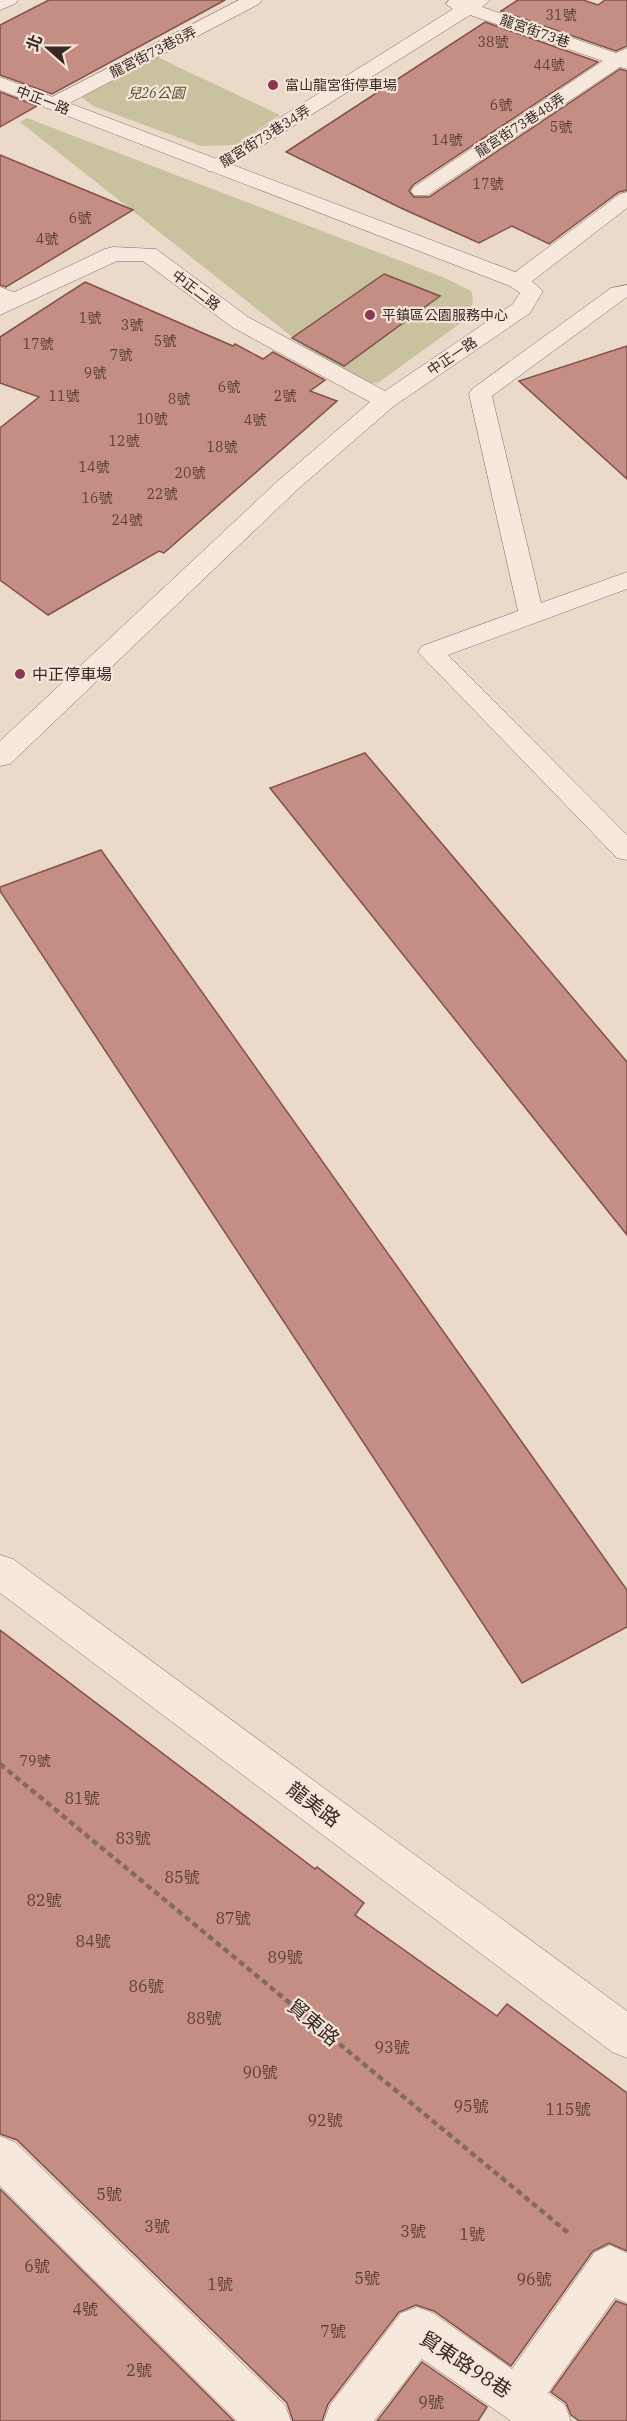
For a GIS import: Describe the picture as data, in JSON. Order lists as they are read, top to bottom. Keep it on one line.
{"streets":{"street":["中正一路","中正二路","龍美路"],"lane":["龍宮街73巷","龍宮街73巷8弄","龍宮街73巷48弄","龍宮街73巷34弄","貿東路98巷"],"path":["貿東路"]},"crossings":[["龍宮街73巷","龍宮街73巷48弄"],["龍宮街73巷","龍宮街73巷34弄"],["龍宮街73巷8弄","中正一路"],["中正一路","龍宮街73巷34弄"],["中正一路","中正二路"]],"parks":["兒26公園"],"places":["富山龍宮街停車場","平鎮區公園服務中心","中正停車場"],"house_numbers":["31號","38號","44號","6號","5號","14號","17號","6號","4號","1號","3號","5號","17號","7號","9號","6號","11號","2號","8號","10號","4號","12號","18號","14號","20號","22號","16號","24號","79號","81號","83號","85號","82號","87號","84號","89號","86號","88號","93號","90號","95號","115號","92號","5號","3號","3號","1號","6號","5號","96號","1號","4號","7號","2號","9號"],"north":"left"}
